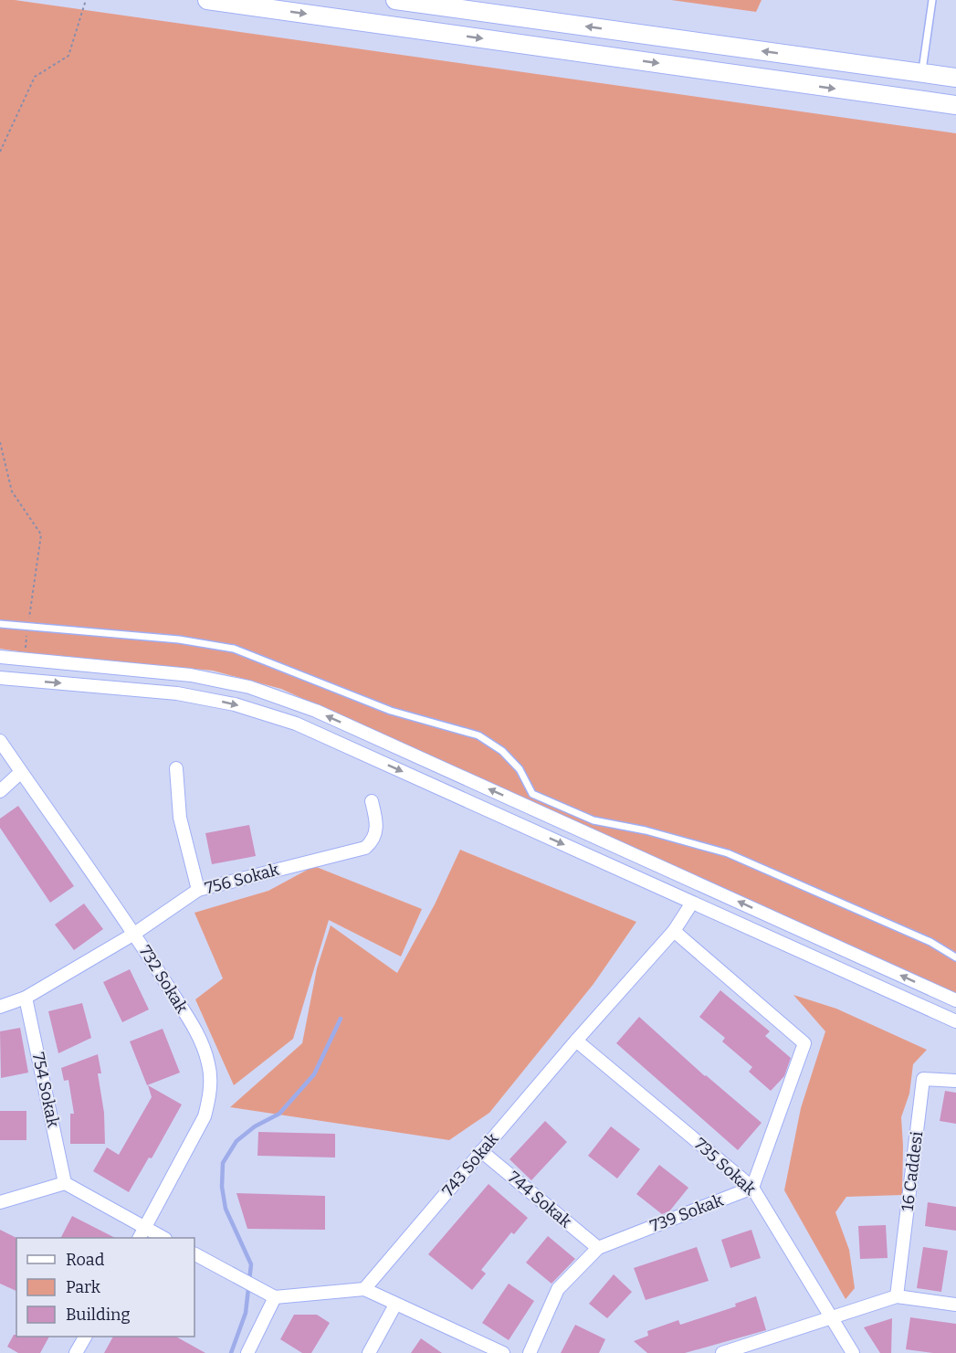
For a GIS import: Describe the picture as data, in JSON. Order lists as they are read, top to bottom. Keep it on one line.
{"streets":{"street":["756 Sokak","732 Sokak","754 Sokak","743 Sokak","735 Sokak","16 Caddesi","744 Sokak","739 Sokak"]},"crossings":[["756 Sokak","732 Sokak"],["756 Sokak","754 Sokak"],["743 Sokak","735 Sokak"],["743 Sokak","744 Sokak"],["735 Sokak","739 Sokak"],["744 Sokak","739 Sokak"]],"legend":["Road","Park","Building"]}
